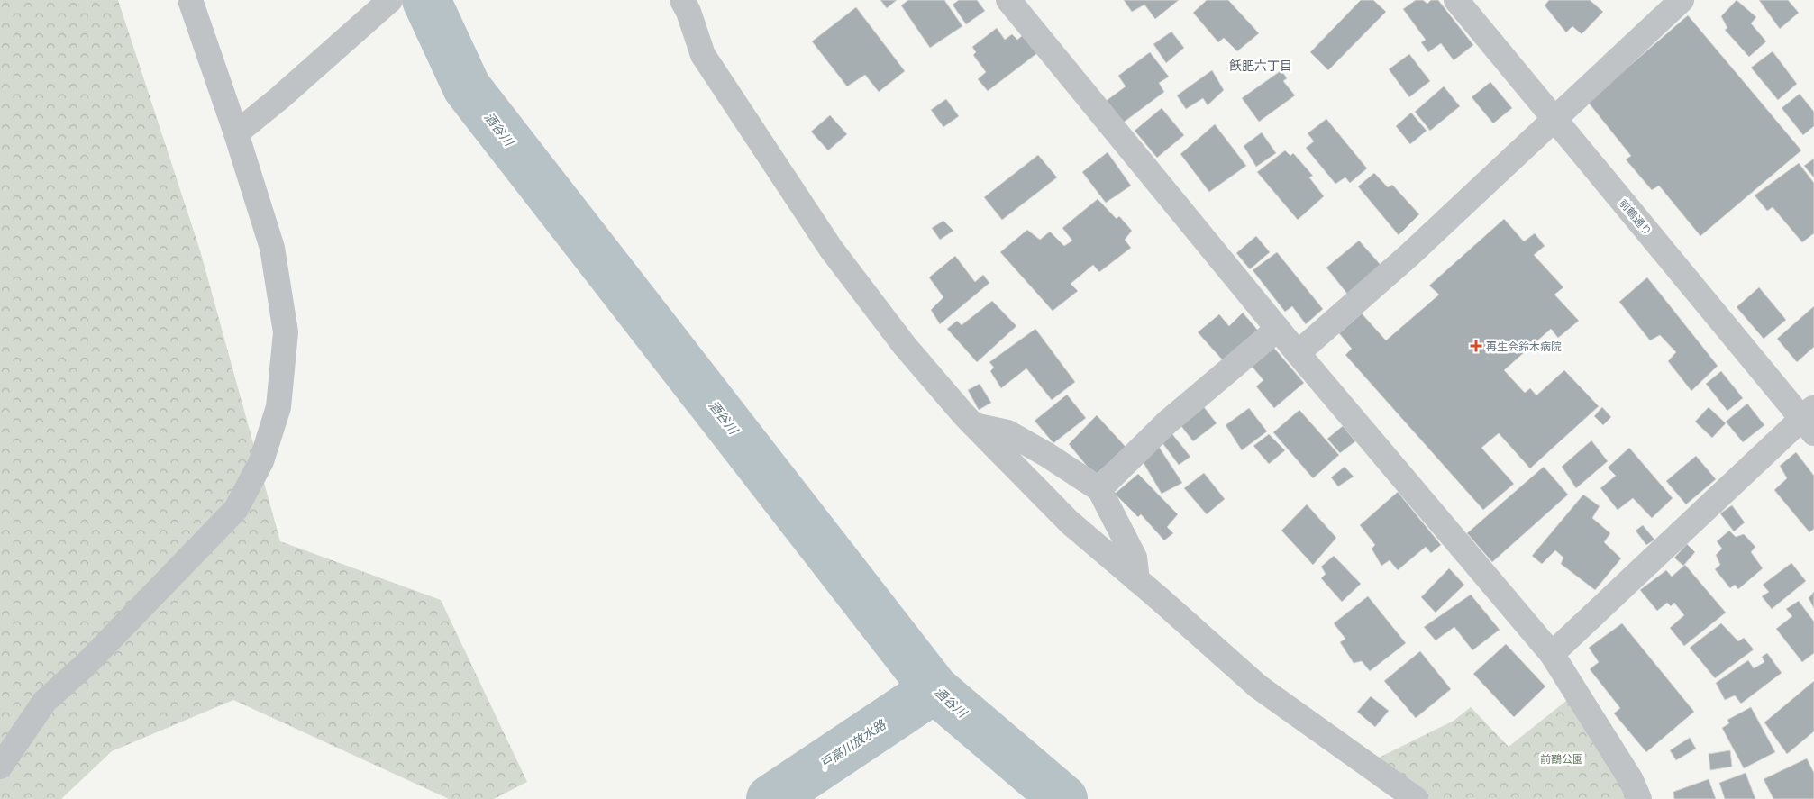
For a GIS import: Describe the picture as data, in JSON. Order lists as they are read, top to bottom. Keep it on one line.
{"streets":{"street":["前鶴通り"]},"districts":["飫肥六丁目"],"water":["酒谷川","戸高川放水路"],"parks":["前鶴公園"],"places":{"health":["再生会鈴木病院"]}}
